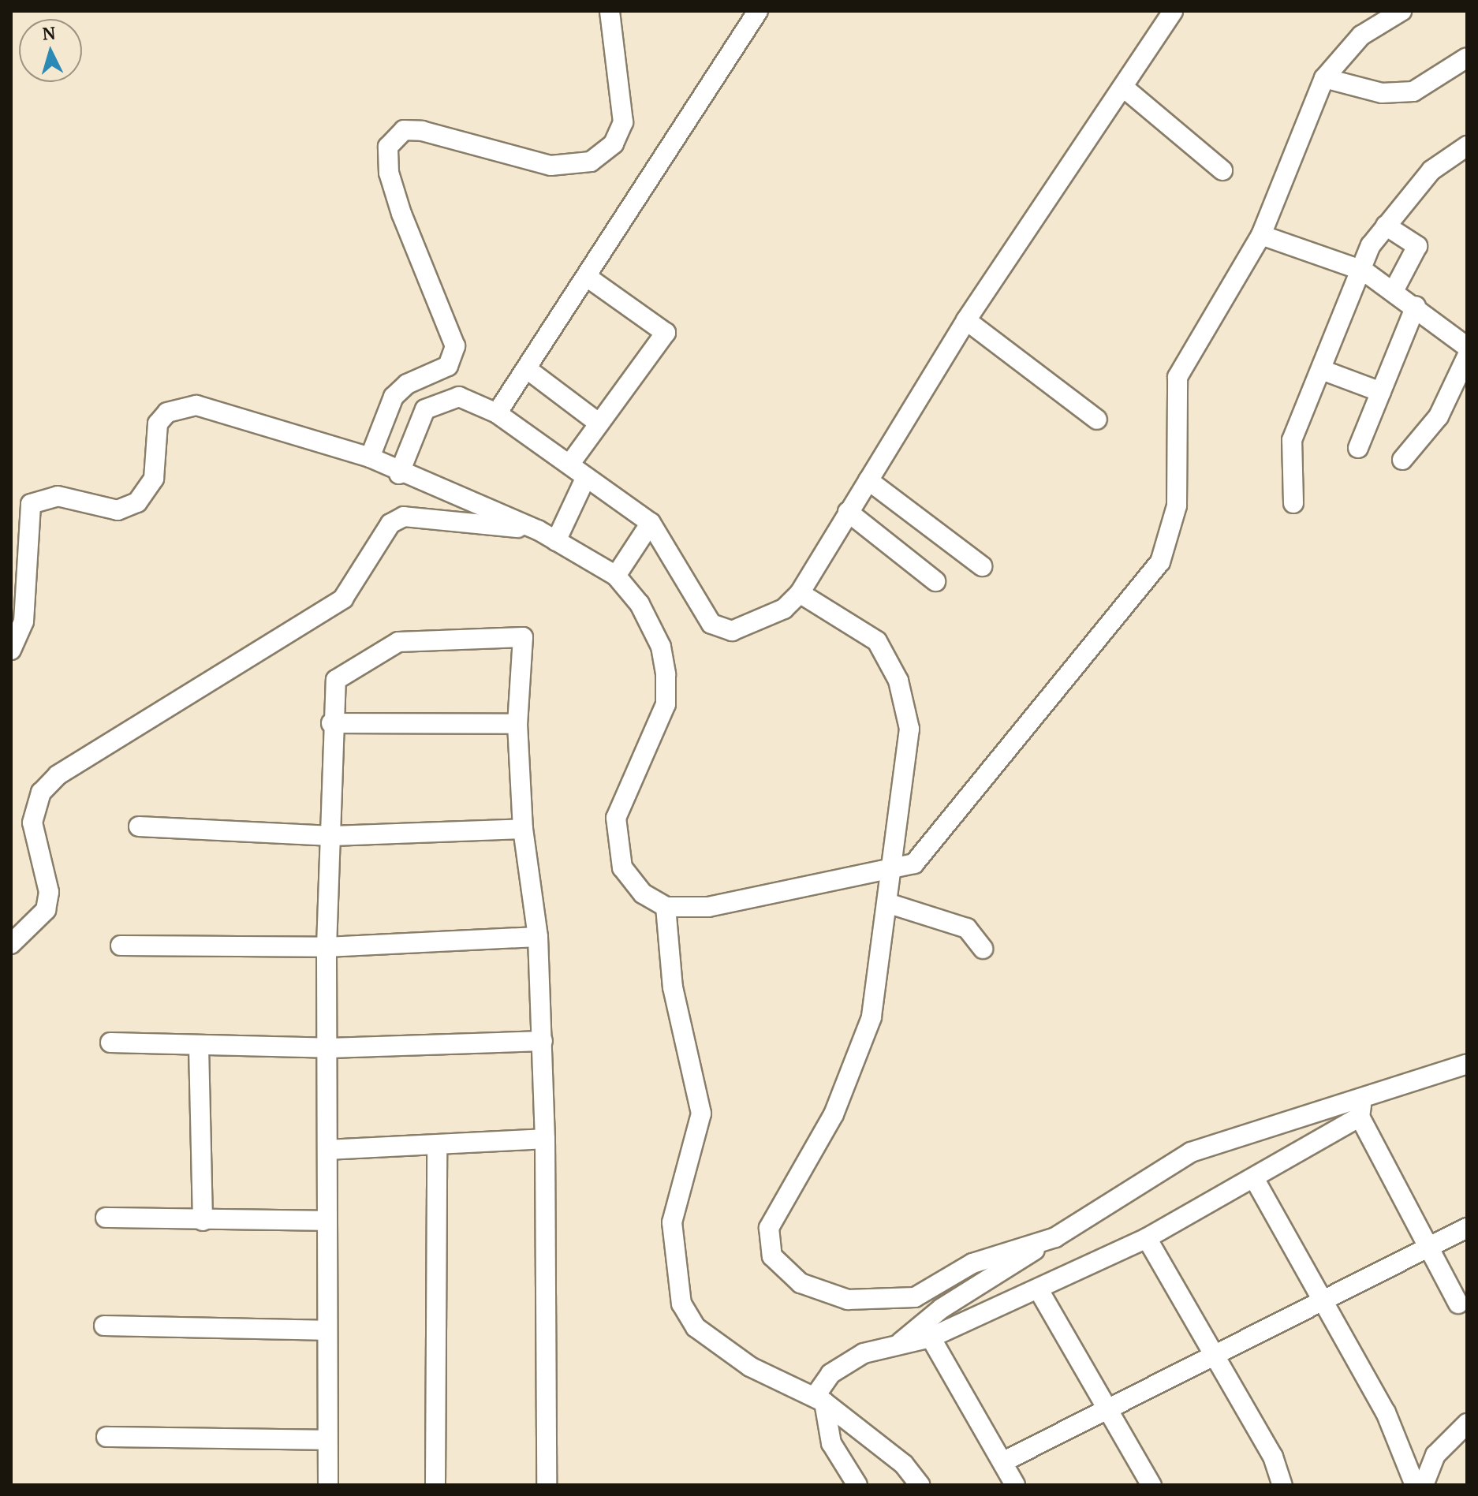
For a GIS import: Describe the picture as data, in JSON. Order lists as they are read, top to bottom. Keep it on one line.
{"north":"top"}
